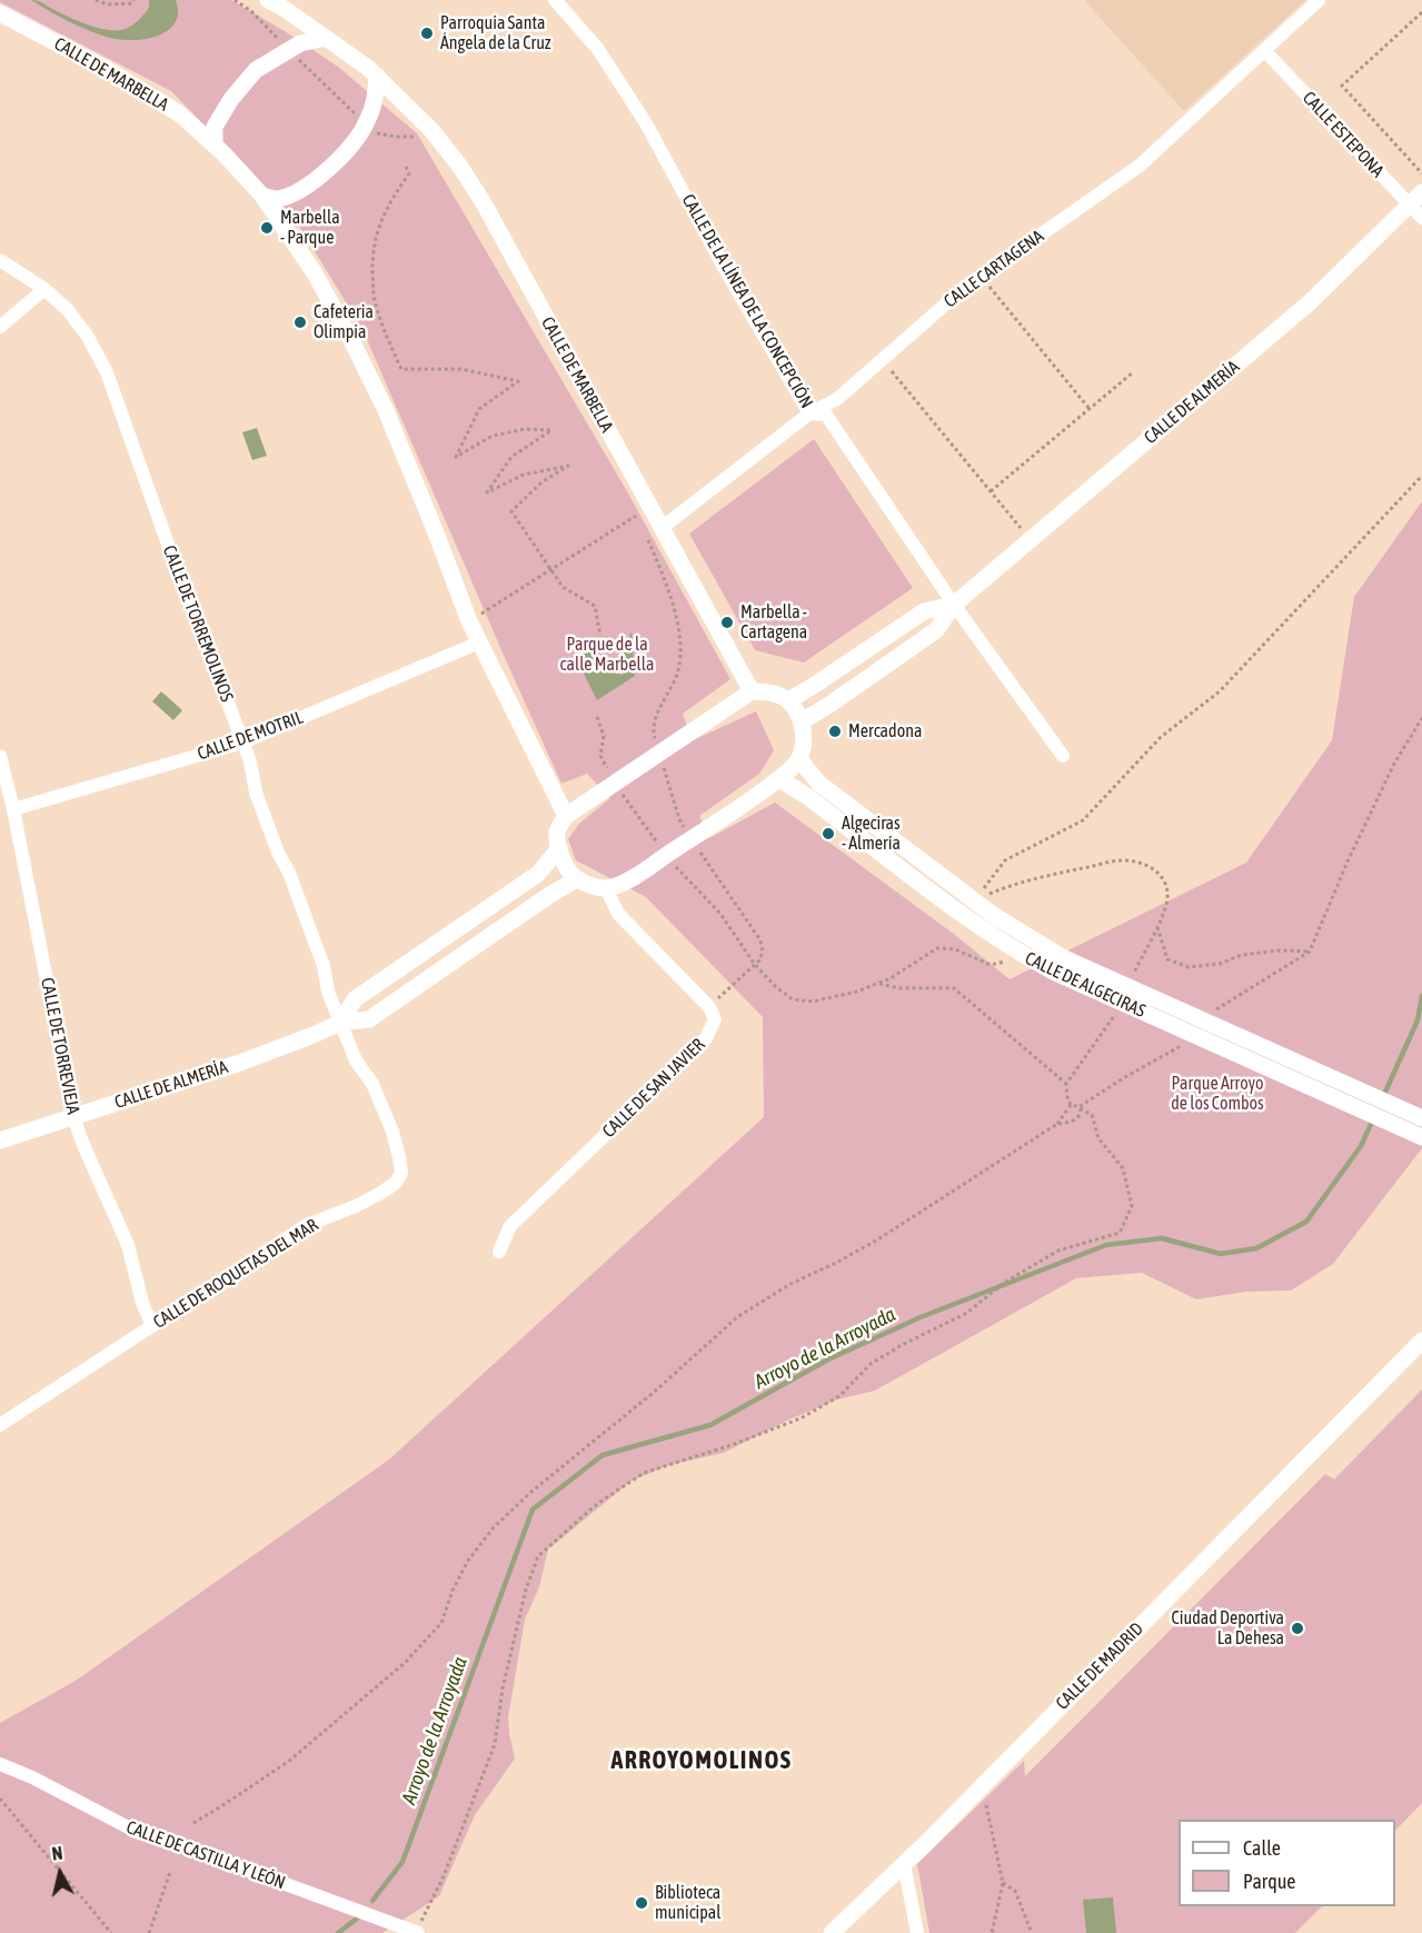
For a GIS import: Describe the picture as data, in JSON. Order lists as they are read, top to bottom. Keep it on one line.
{"streets":{"street":["CALLE DE MARBELLA","CALLE ESTEPONA","CALLE CARTAGENA","CALLE DE LA LÍNEA DE LA CONCEPCIÓN","CALLE DE ALMERÍA","CALLE DE TORREMOLINOS","CALLE DE MOTRIL","CALLE DE ALGECIRAS","CALLE DE TORREVIEJA","CALLE DE SAN JAVIER","CALLE DE ROQUETAS DEL MAR","CALLE DE MADRID","CALLE DE CASTILLA Y LEÓN"]},"crossings":[["CALLE DE MARBELLA","CALLE CARTAGENA"],["CALLE DE MARBELLA","CALLE DE MOTRIL"],["CALLE ESTEPONA","CALLE CARTAGENA"],["CALLE ESTEPONA","CALLE DE ALMERÍA"],["CALLE CARTAGENA","CALLE DE LA LÍNEA DE LA CONCEPCIÓN"],["CALLE DE LA LÍNEA DE LA CONCEPCIÓN","CALLE DE ALMERÍA"],["CALLE DE ALMERÍA","CALLE DE TORREMOLINOS"],["CALLE DE ALMERÍA","CALLE DE TORREVIEJA"],["CALLE DE ALMERÍA","CALLE DE ROQUETAS DEL MAR"],["CALLE DE TORREMOLINOS","CALLE DE MOTRIL"],["CALLE DE TORREMOLINOS","CALLE DE ROQUETAS DEL MAR"],["CALLE DE MOTRIL","CALLE DE TORREVIEJA"],["CALLE DE TORREVIEJA","CALLE DE ROQUETAS DEL MAR"]],"districts":["ARROYOMOLINOS"],"water":["Arroyo de la Arroyada"],"parks":["Parque de la calle Marbella","Parque Arroyo de los Combos"],"places":["Parroquia Santa Ángela de la Cruz","Marbella - Parque","Cafeteria Olimpia","Marbella - Cartagena","Mercadona","Algeciras - Almería","Ciudad Deportiva La Dehesa","Biblioteca municipal"],"legend":["Calle","Parque"],"north":"top"}
